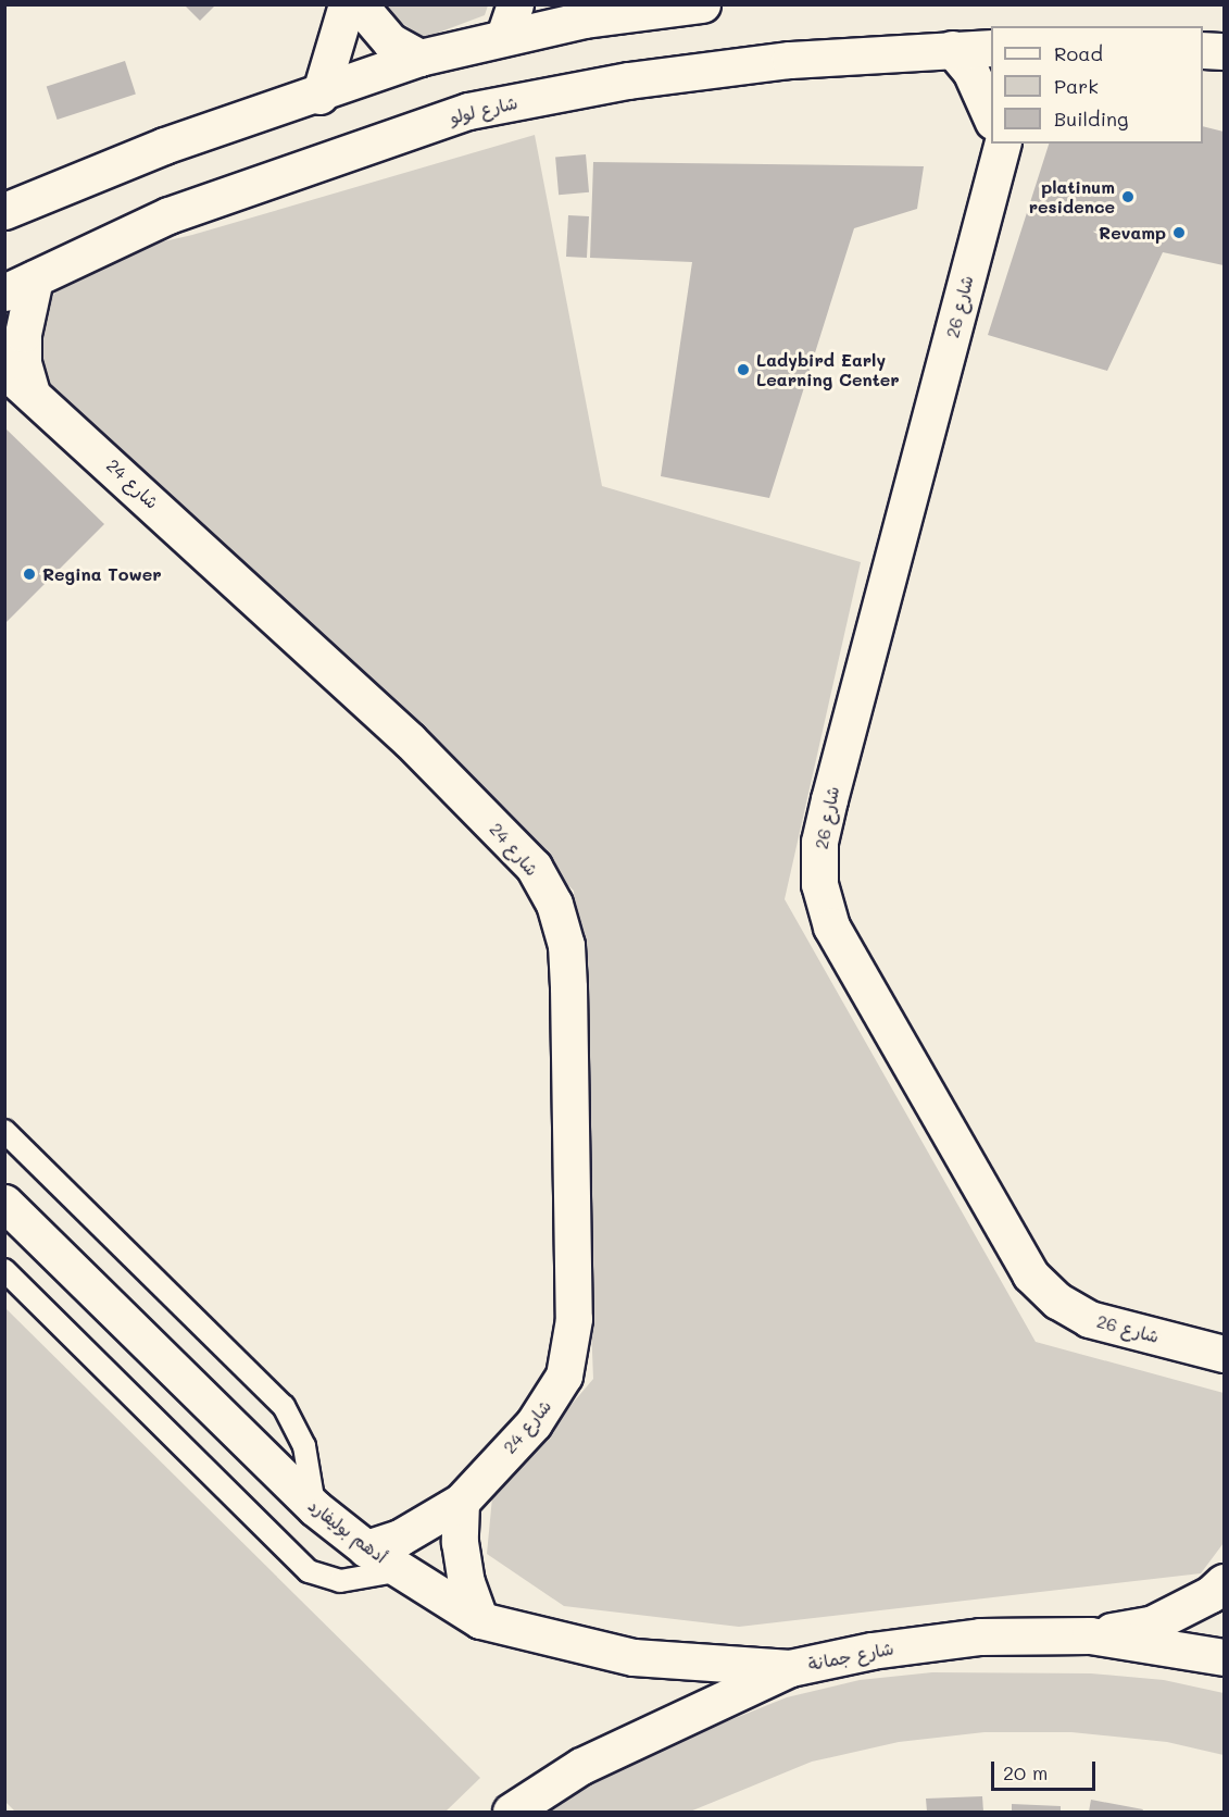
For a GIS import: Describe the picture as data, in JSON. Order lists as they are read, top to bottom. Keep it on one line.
{"streets":{"street":["شارع لولو","شارع 26","شارع 24","أدهم بوليفارد","شارع جمانة"]},"crossings":[["شارع لولو","شارع 26"],["شارع لولو","شارع 24"],["شارع 24","أدهم بوليفارد"],["أدهم بوليفارد","شارع جمانة"]],"places":["platinum residence","Revamp","Ladybird Early Learning Center","Regina Tower"],"legend":["Road","Park","Building"],"scale_bar":"20 m"}
